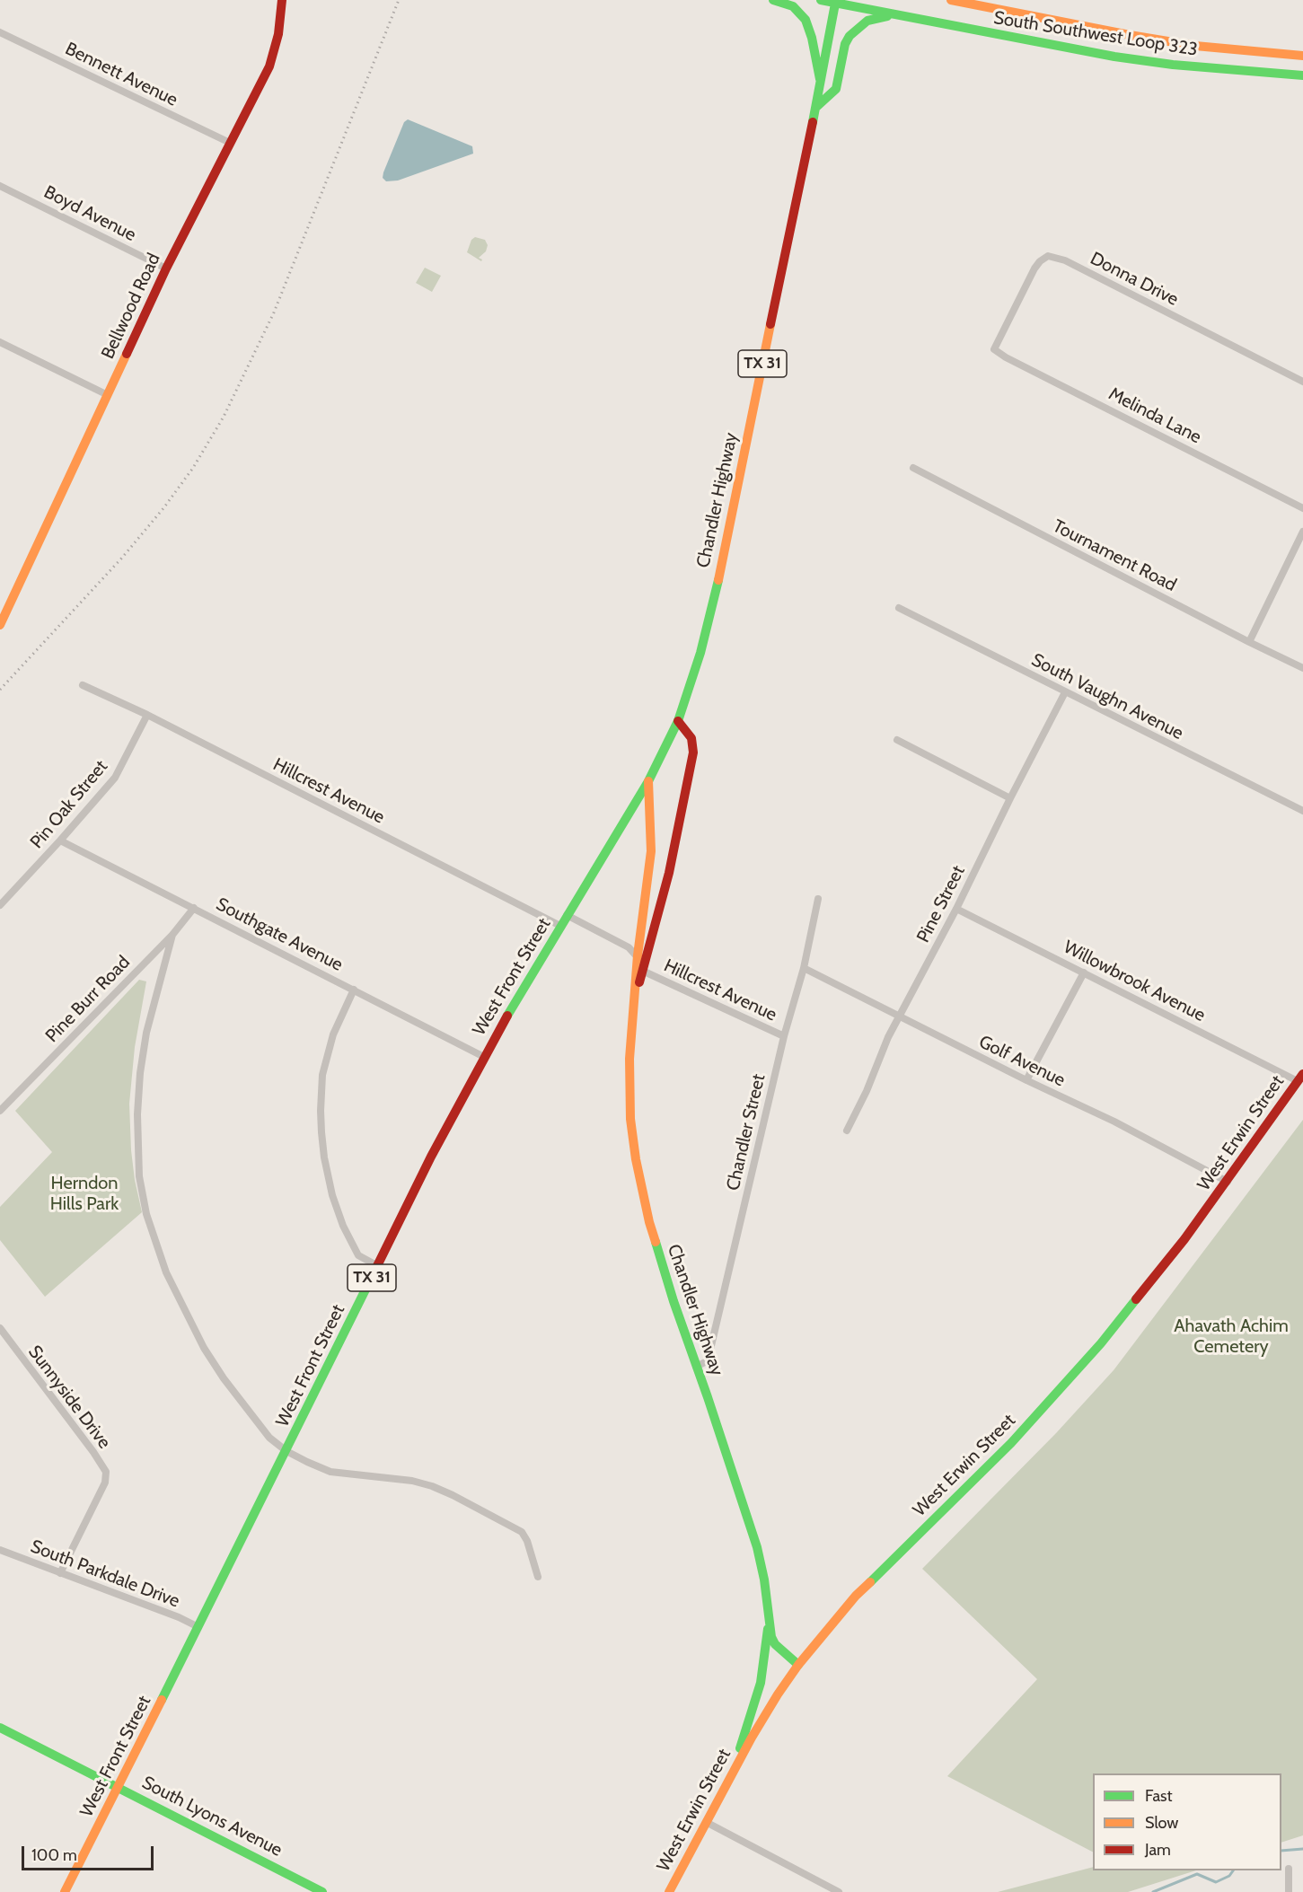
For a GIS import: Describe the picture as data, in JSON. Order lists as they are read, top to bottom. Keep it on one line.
{"streets":{"main road":["South Southwest Loop 323","Bellwood Road","TX 31","Chandler Highway","West Front Street","West Erwin Street","South Lyons Avenue"],"street":["Bennett Avenue","Boyd Avenue","Donna Drive","Melinda Lane","Tournament Road","South Vaughn Avenue","Hillcrest Avenue","Pin Oak Street","Pine Street","Southgate Avenue","Willowbrook Avenue","Pine Burr Road","Golf Avenue","Chandler Street","Sunnyside Drive","South Parkdale Drive"]},"crossings":[["South Southwest Loop 323","Chandler Highway"],["Bennett Avenue","Bellwood Road"],["Boyd Avenue","Bellwood Road"],["Donna Drive","Melinda Lane"],["Chandler Highway","Hillcrest Avenue"],["Chandler Highway","West Front Street"],["Chandler Highway","Chandler Street"],["Chandler Highway","West Erwin Street"],["South Vaughn Avenue","Pine Street"],["Hillcrest Avenue","Pin Oak Street"],["Hillcrest Avenue","West Front Street"],["Hillcrest Avenue","Chandler Street"],["Pin Oak Street","Southgate Avenue"],["Pine Street","Willowbrook Avenue"],["Pine Street","Golf Avenue"],["Southgate Avenue","West Front Street"],["Southgate Avenue","Pine Burr Road"],["West Front Street","South Parkdale Drive"],["West Front Street","South Lyons Avenue"],["Willowbrook Avenue","West Erwin Street"],["Golf Avenue","Chandler Street"],["Golf Avenue","West Erwin Street"],["Sunnyside Drive","South Parkdale Drive"]],"parks":["Herndon Hills Park","Ahavath Achim Cemetery"],"legend":["Fast","Slow","Jam"],"scale_bar":"100 m"}
